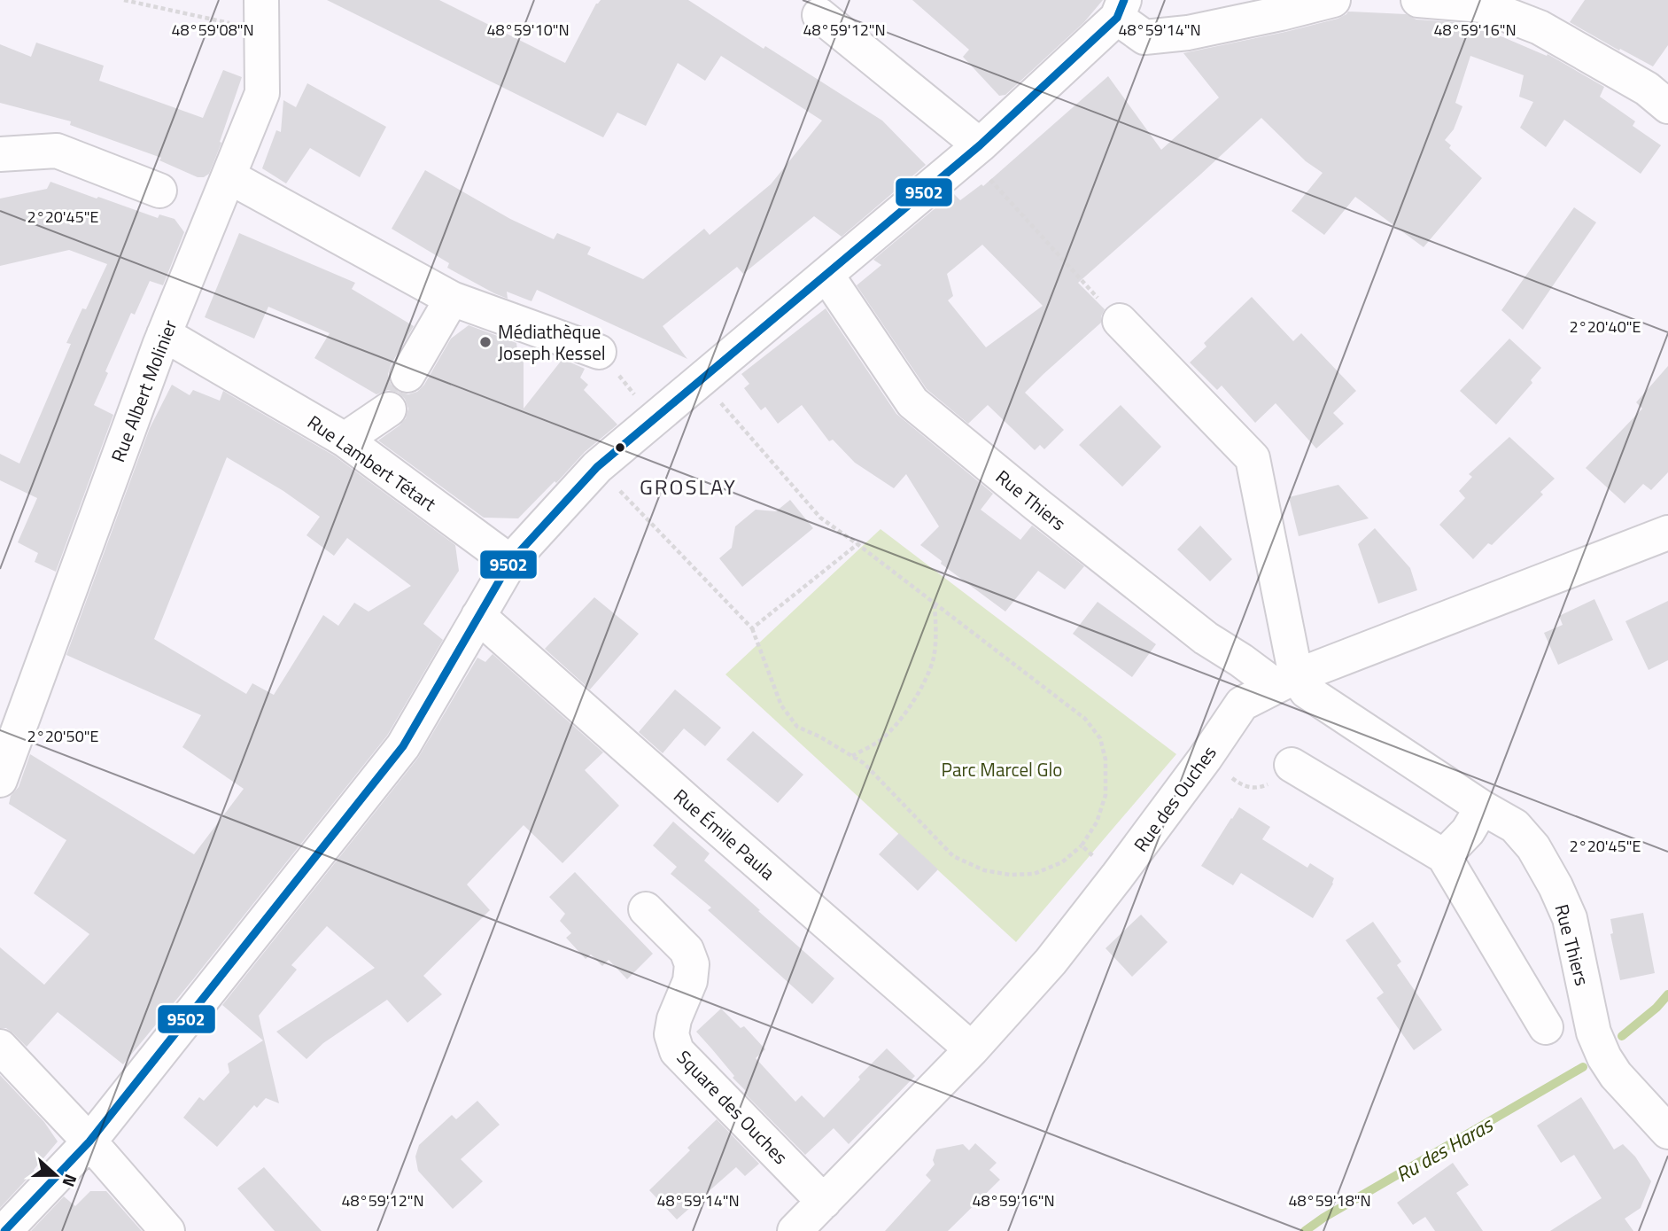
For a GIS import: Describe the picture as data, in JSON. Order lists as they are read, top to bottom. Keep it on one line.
{"streets":{"street":["Rue Albert Molinier","Rue Lambert Tétart","Rue Thiers","Rue des Ouches","Rue Émile Paula","Square des Ouches"]},"crossings":[["Rue Albert Molinier","Rue Lambert Tétart"],["Rue Thiers","Rue des Ouches"],["Rue des Ouches","Rue Émile Paula"],["Rue des Ouches","Square des Ouches"]],"districts":["GROSLAY"],"water":["Ru des Haras"],"parks":["Parc Marcel Glo"],"places":["Médiathèque Joseph Kessel"],"lines":["transit line 9502"],"north":"right","coordinates":["48°59'08\"N","48°59'10\"N","48°59'12\"N","48°59'14\"N","48°59'16\"N","2°20'45\"E","2°20'40\"E","2°20'50\"E","48°59'18\"N"]}
